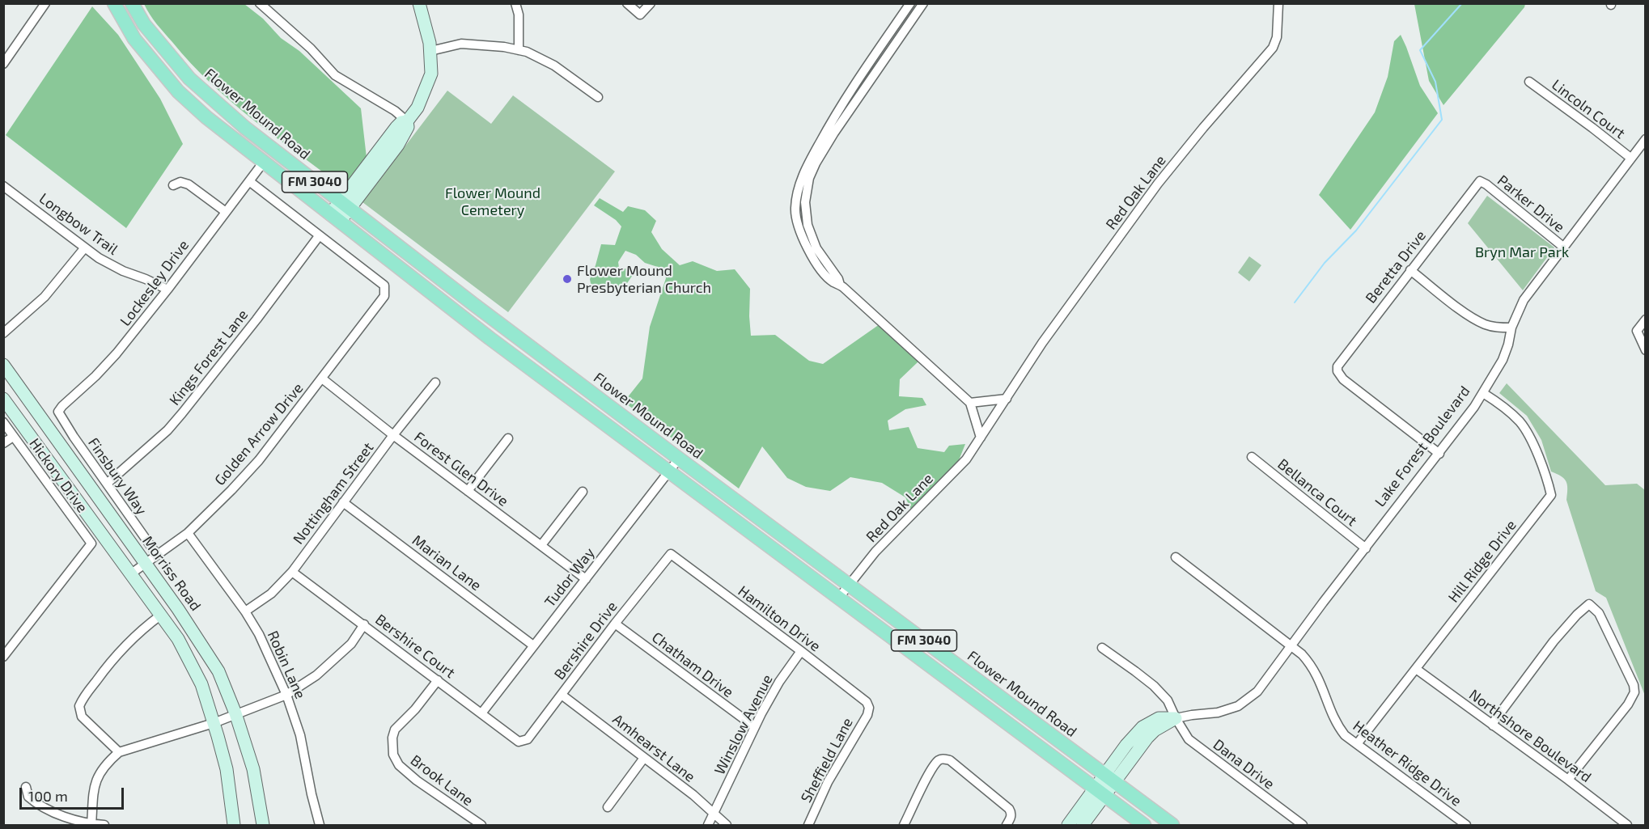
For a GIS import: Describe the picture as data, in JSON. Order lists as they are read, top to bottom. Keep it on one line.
{"streets":{"main road":["Flower Mound Road","FM 3040","Lake Forest Boulevard","Morriss Road"],"street":["Lincoln Court","Red Oak Lane","Parker Drive","Longbow Trail","Beretta Drive","Lockesley Drive","Kings Forest Lane","Golden Arrow Drive","Forest Glen Drive","Hickory Drive","Finsbury Way","Bellanca Court","Nottingham Street","Hill Ridge Drive","Marian Lane","Tudor Way","Hamilton Drive","Bershire Drive","Bershire Court","Robin Lane","Chatham Drive","Winslow Avenue","Northshore Boulevard","Amhearst Lane","Sheffield Lane","Heather Ridge Drive","Dana Drive","Brook Lane"]},"crossings":[["Lincoln Court","Lake Forest Boulevard"],["Flower Mound Road","Red Oak Lane"],["Flower Mound Road","Lake Forest Boulevard"],["Flower Mound Road","Tudor Way"],["FM 3040","Red Oak Lane"],["FM 3040","Lockesley Drive"],["FM 3040","Lake Forest Boulevard"],["FM 3040","Tudor Way"],["Parker Drive","Beretta Drive"],["Parker Drive","Lake Forest Boulevard"],["Longbow Trail","Lockesley Drive"],["Beretta Drive","Lake Forest Boulevard"],["Lockesley Drive","Finsbury Way"],["Kings Forest Lane","Golden Arrow Drive"],["Kings Forest Lane","Finsbury Way"],["Golden Arrow Drive","Forest Glen Drive"],["Golden Arrow Drive","Finsbury Way"],["Golden Arrow Drive","Morriss Road"],["Golden Arrow Drive","Robin Lane"],["Lake Forest Boulevard","Bellanca Court"],["Lake Forest Boulevard","Hill Ridge Drive"],["Lake Forest Boulevard","Heather Ridge Drive"],["Lake Forest Boulevard","Dana Drive"],["Forest Glen Drive","Nottingham Street"],["Forest Glen Drive","Tudor Way"],["Nottingham Street","Marian Lane"],["Nottingham Street","Bershire Court"],["Nottingham Street","Robin Lane"],["Hill Ridge Drive","Northshore Boulevard"],["Hill Ridge Drive","Heather Ridge Drive"],["Marian Lane","Tudor Way"],["Tudor Way","Bershire Court"],["Hamilton Drive","Bershire Drive"],["Hamilton Drive","Winslow Avenue"],["Hamilton Drive","Sheffield Lane"],["Bershire Drive","Bershire Court"],["Bershire Drive","Chatham Drive"],["Bershire Drive","Amhearst Lane"],["Bershire Court","Brook Lane"],["Chatham Drive","Winslow Avenue"],["Winslow Avenue","Amhearst Lane"]],"parks":["Flower Mound Cemetery","Bryn Mar Park"],"places":["Flower Mound Presbyterian Church"],"scale_bar":"100 m"}
